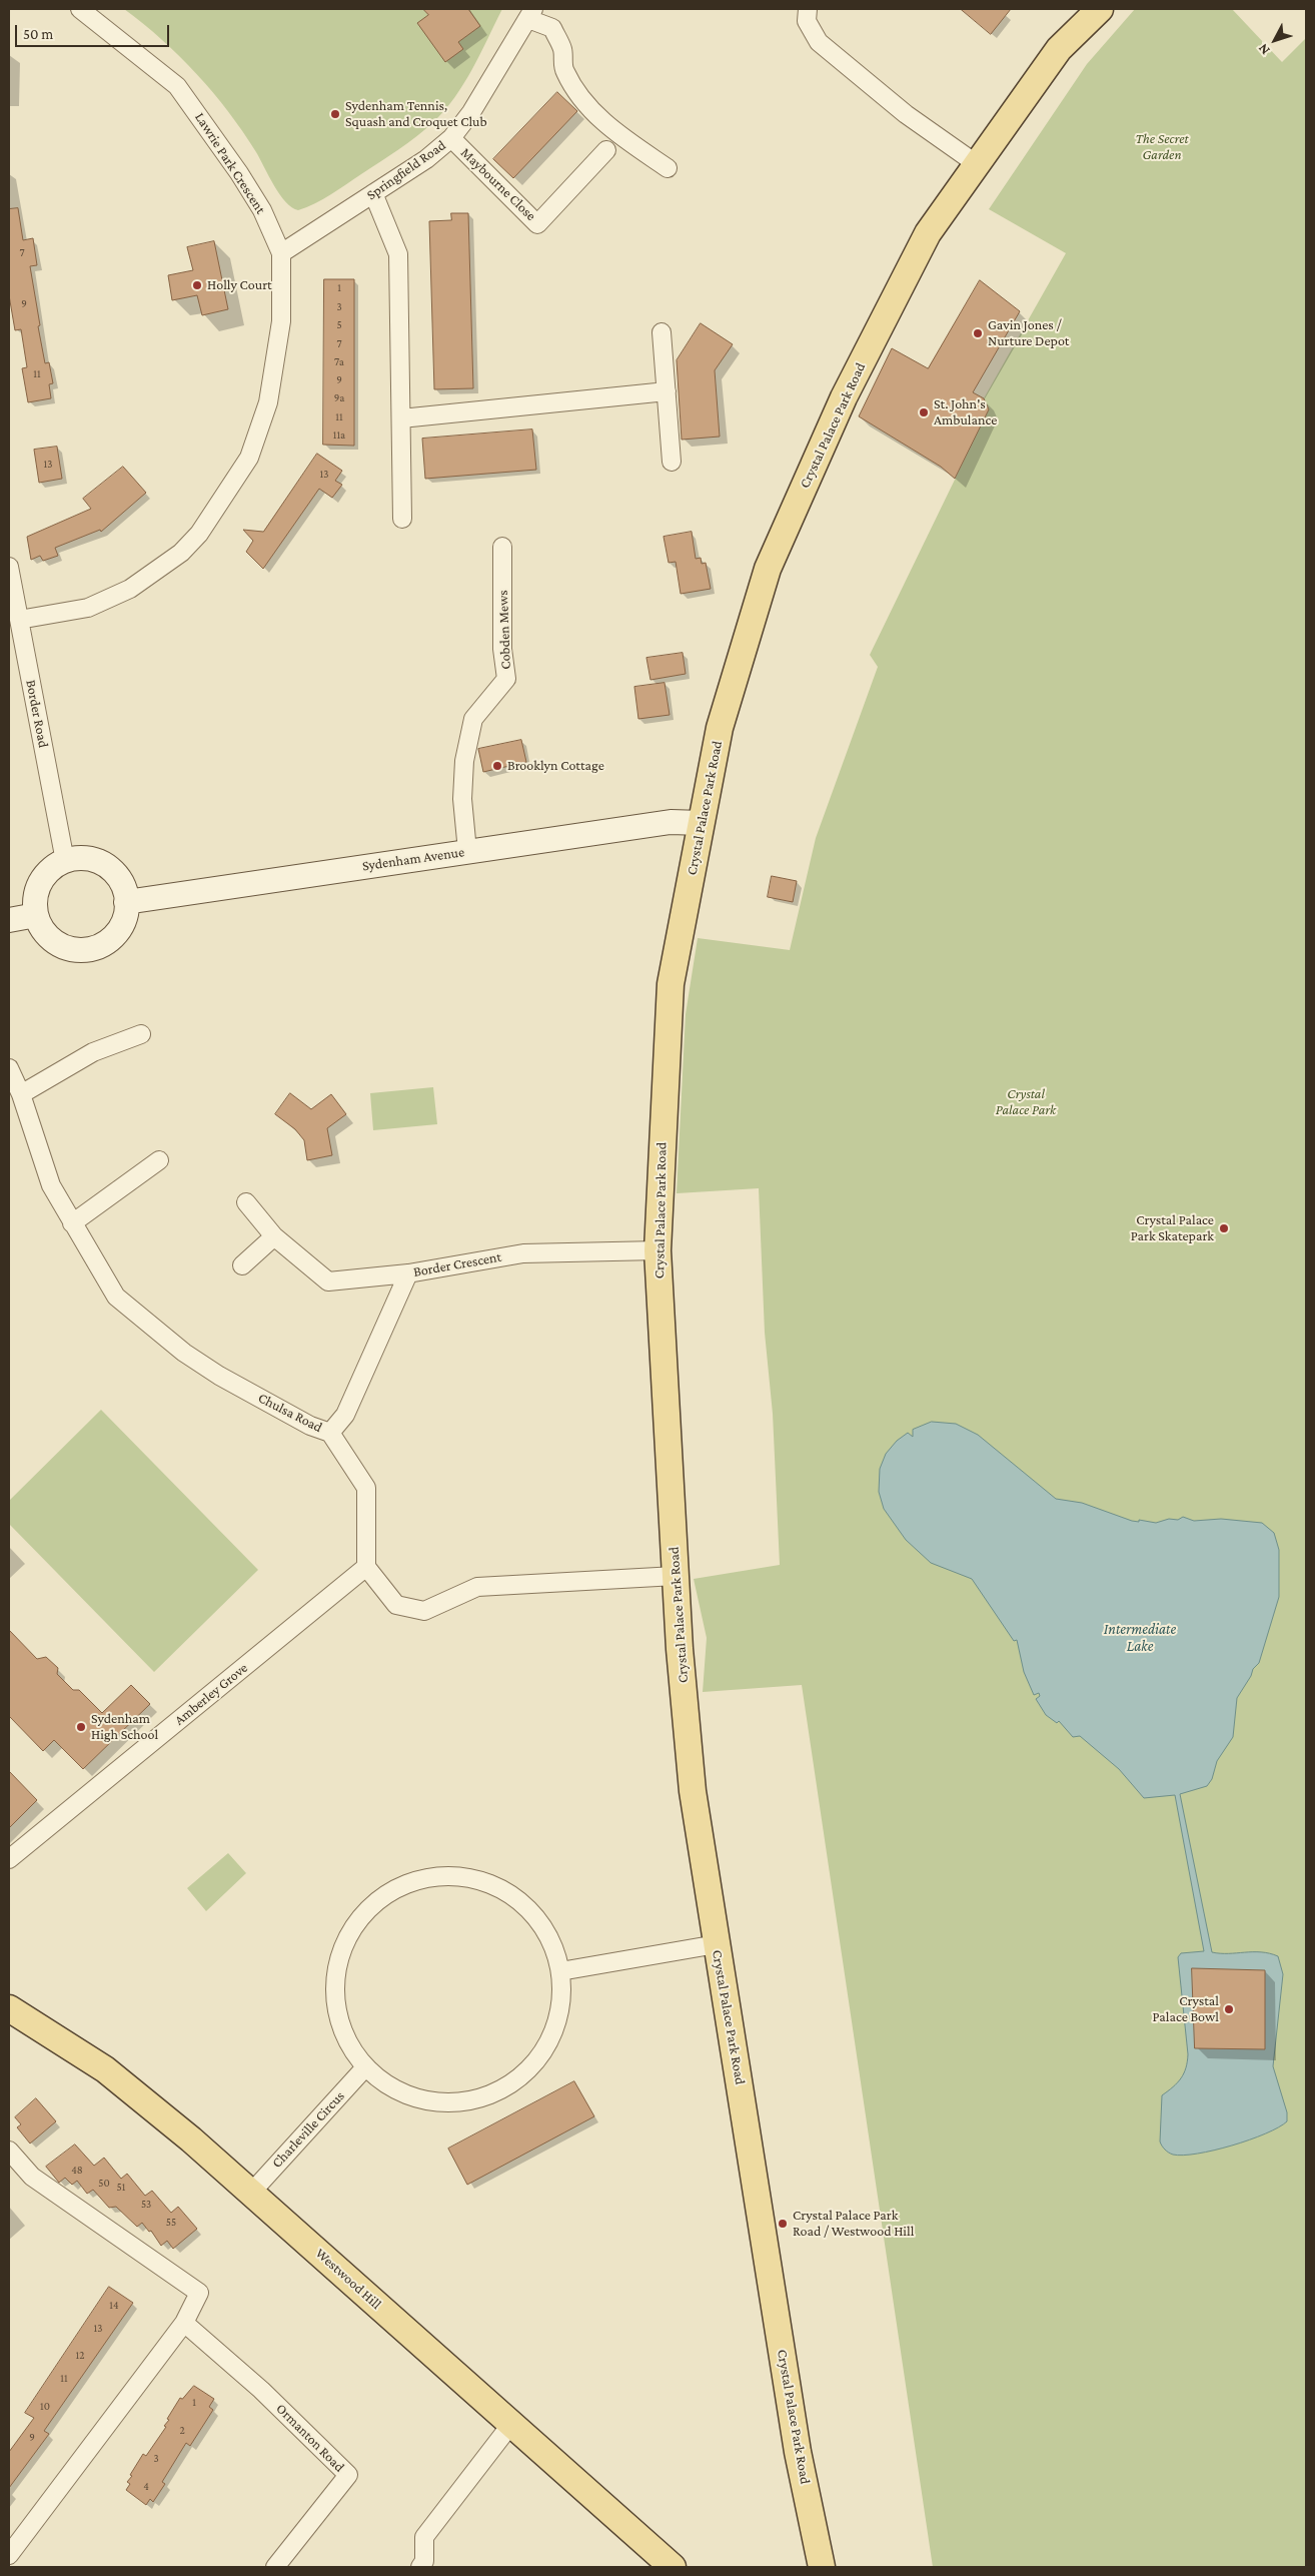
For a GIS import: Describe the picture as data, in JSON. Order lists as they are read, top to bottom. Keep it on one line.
{"streets":{"main road":["Crystal Palace Park Road","Westwood Hill"],"street":["Lawrie Park Crescent","Springfield Road","Maybourne Close","Cobden Mews","Border Road","Sydenham Avenue","Border Crescent","Chulsa Road","Amberley Grove","Charleville Circus","Ormanton Road"]},"crossings":[["Lawrie Park Crescent","Springfield Road"],["Lawrie Park Crescent","Border Road"],["Springfield Road","Maybourne Close"],["Crystal Palace Park Road","Sydenham Avenue"],["Crystal Palace Park Road","Border Crescent"],["Cobden Mews","Sydenham Avenue"],["Border Road","Sydenham Avenue"],["Chulsa Road","Amberley Grove"],["Charleville Circus","Westwood Hill"]],"water":["Intermediate Lake"],"parks":["The Secret Garden","Crystal Palace Park"],"places":["Sydenham Tennis, Squash and Croquet Club","Holly Court","Gavin Jones / Nurture Depot","St. John's Ambulance","Brooklyn Cottage","Crystal Palace Park Skatepark","Sydenham High School","Crystal Palace Bowl","Crystal Palace Park Road / Westwood Hill"],"house_numbers":["7","1","9","3","5","7","7a","11","9","9a","11","11a","13","13","48","50","51","53","55","14","13","12","11","1","10","2","9","3","4"],"scale_bar":"50 m","north":"bottom left"}
